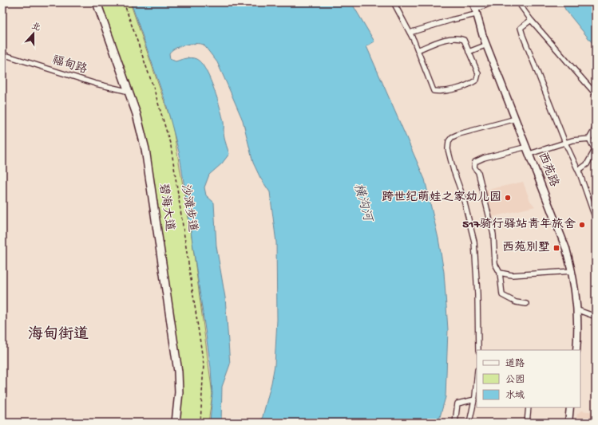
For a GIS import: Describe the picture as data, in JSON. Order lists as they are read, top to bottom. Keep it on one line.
{"streets":{"main road":["西苑路","碧海大道"],"street":["福甸路"],"path":["沙滩步道"]},"crossings":[["福甸路","碧海大道"]],"districts":["海甸街道"],"water":["横沟河"],"places":{"other":["跨世纪萌娃之家幼儿园","517骑行驿站青年旅舍"],"transit":["西苑别墅"]},"legend":["道路","公园","水域"],"north":"top"}
